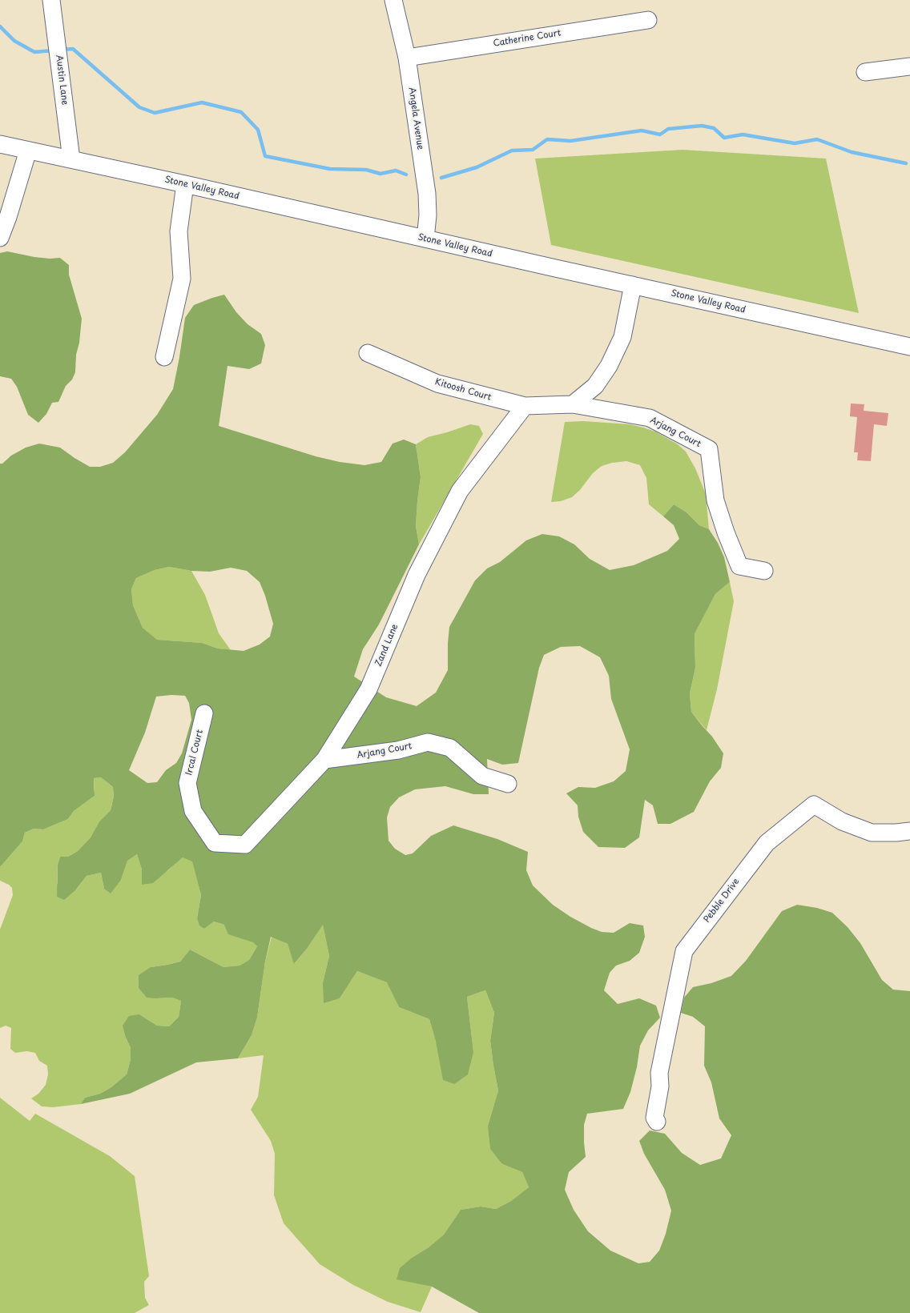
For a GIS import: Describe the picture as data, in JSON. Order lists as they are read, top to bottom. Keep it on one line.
{"streets":{"street":["Catherine Court","Austin Lane","Angela Avenue","Stone Valley Road","Kitoosh Court","Arjang Court","Zand Lane","Ircal Court","Pebble Drive"]},"crossings":[["Catherine Court","Angela Avenue"],["Austin Lane","Stone Valley Road"],["Angela Avenue","Stone Valley Road"],["Kitoosh Court","Arjang Court"],["Kitoosh Court","Zand Lane"],["Arjang Court","Zand Lane"],["Zand Lane","Ircal Court"]]}
